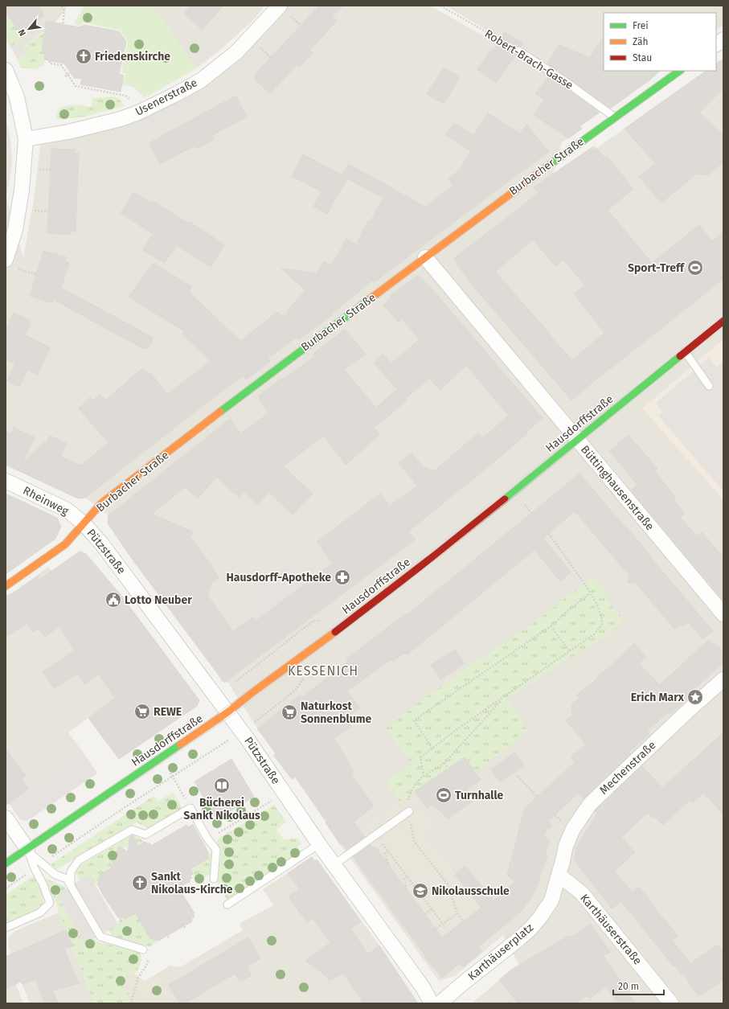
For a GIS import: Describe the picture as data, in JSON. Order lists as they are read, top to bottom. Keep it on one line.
{"streets":{"main road":["Burbacher Straße","Hausdorffstraße"],"street":["Usenerstraße","Büttinghausenstraße","Rheinweg","Pützstraße","Mechenstraße","Karthäuserstraße","Karthäuserplatz"],"lane":["Robert-Brach-Gasse"]},"crossings":[["Robert-Brach-Gasse","Burbacher Straße"],["Burbacher Straße","Büttinghausenstraße"],["Burbacher Straße","Rheinweg"],["Burbacher Straße","Pützstraße"],["Hausdorffstraße","Büttinghausenstraße"],["Hausdorffstraße","Pützstraße"],["Rheinweg","Pützstraße"],["Mechenstraße","Karthäuserstraße"],["Mechenstraße","Karthäuserplatz"],["Karthäuserstraße","Karthäuserplatz"]],"districts":["KESSENICH"],"places":{"church":["Friedenskirche","Sankt Nikolaus-Kirche"],"sports":["Sport-Treff","Turnhalle"],"pharmacy":["Hausdorff-Apotheke"],"public building":["Lotto Neuber"],"place":["Erich Marx"],"supermarket":["REWE","Naturkost Sonnenblume"],"library":["Bücherei Sankt Nikolaus"],"school or university":["Nikolausschule"]},"legend":["Frei","Zäh","Stau"],"scale_bar":"20 m","north":"bottom left"}
